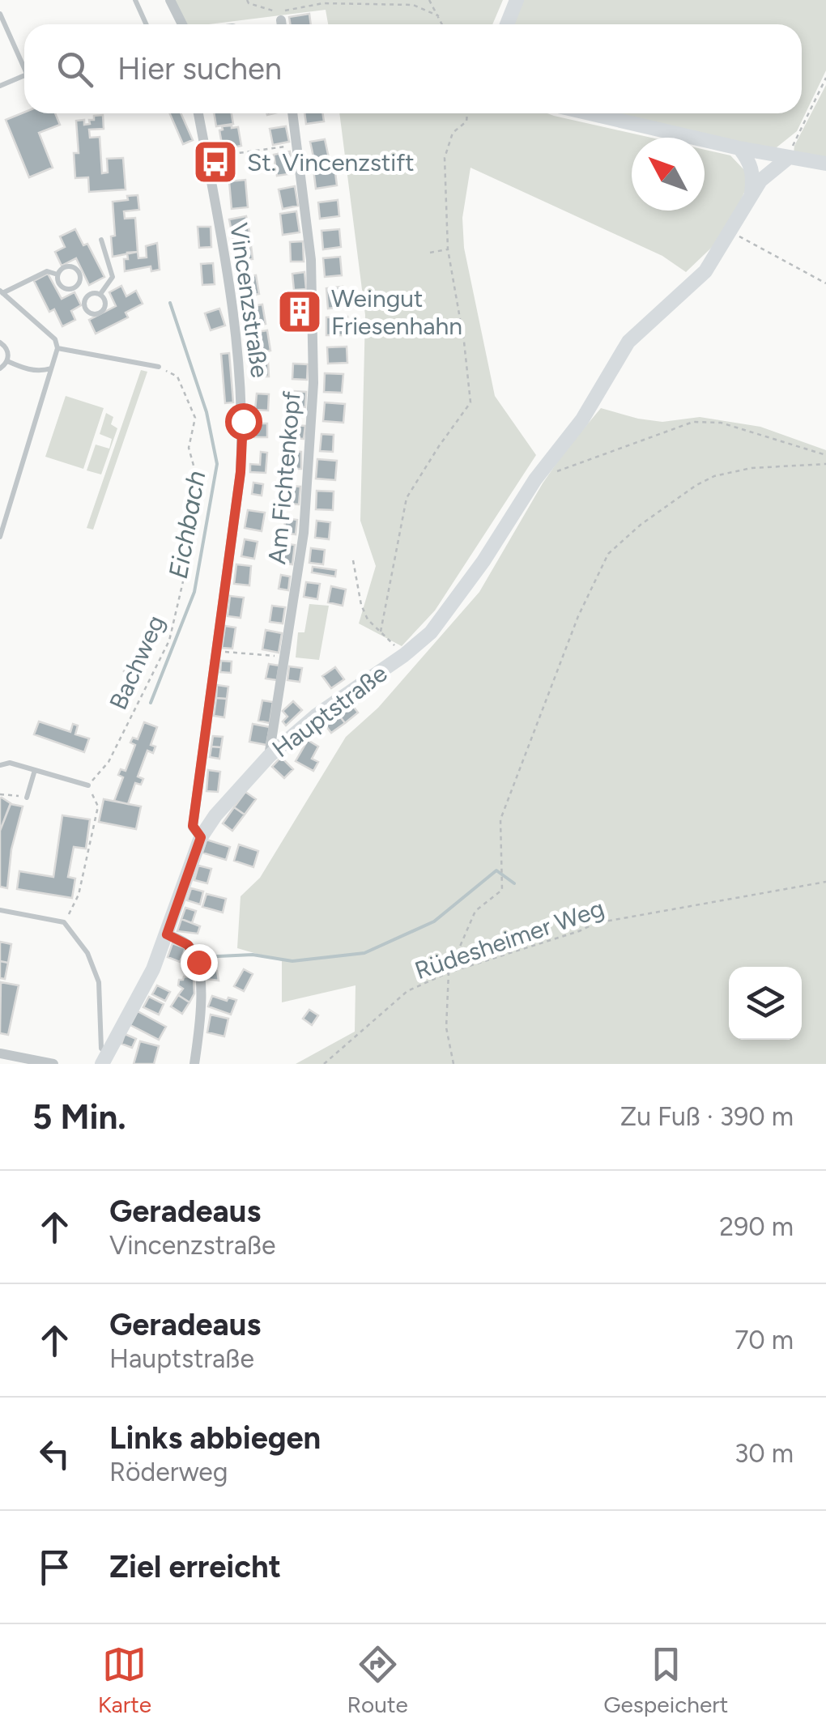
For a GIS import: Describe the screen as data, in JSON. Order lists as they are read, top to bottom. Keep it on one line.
{"streets":{"street":["Vincenzstraße","Am Fichtenkopf","Hauptstraße"],"path":["Bachweg","Rüdesheimer Weg"]},"crossings":[["Vincenzstraße","Hauptstraße"],["Am Fichtenkopf","Hauptstraße"]],"water":["Eichbach"],"places":{"bus stop":["St. Vincenzstift"],"building":["Weingut Friesenhahn"]},"north":"top left","page":{"search":"Hier suchen","heading":["5 Min.","Zu Fuß · 390 m"],"list":[["Geradeaus","Vincenzstraße","290 m"],["Geradeaus","Hauptstraße","70 m"],["Links abbiegen","Röderweg","30 m"],"Ziel erreicht"],"nav":["Karte","Route","Gespeichert"]}}
